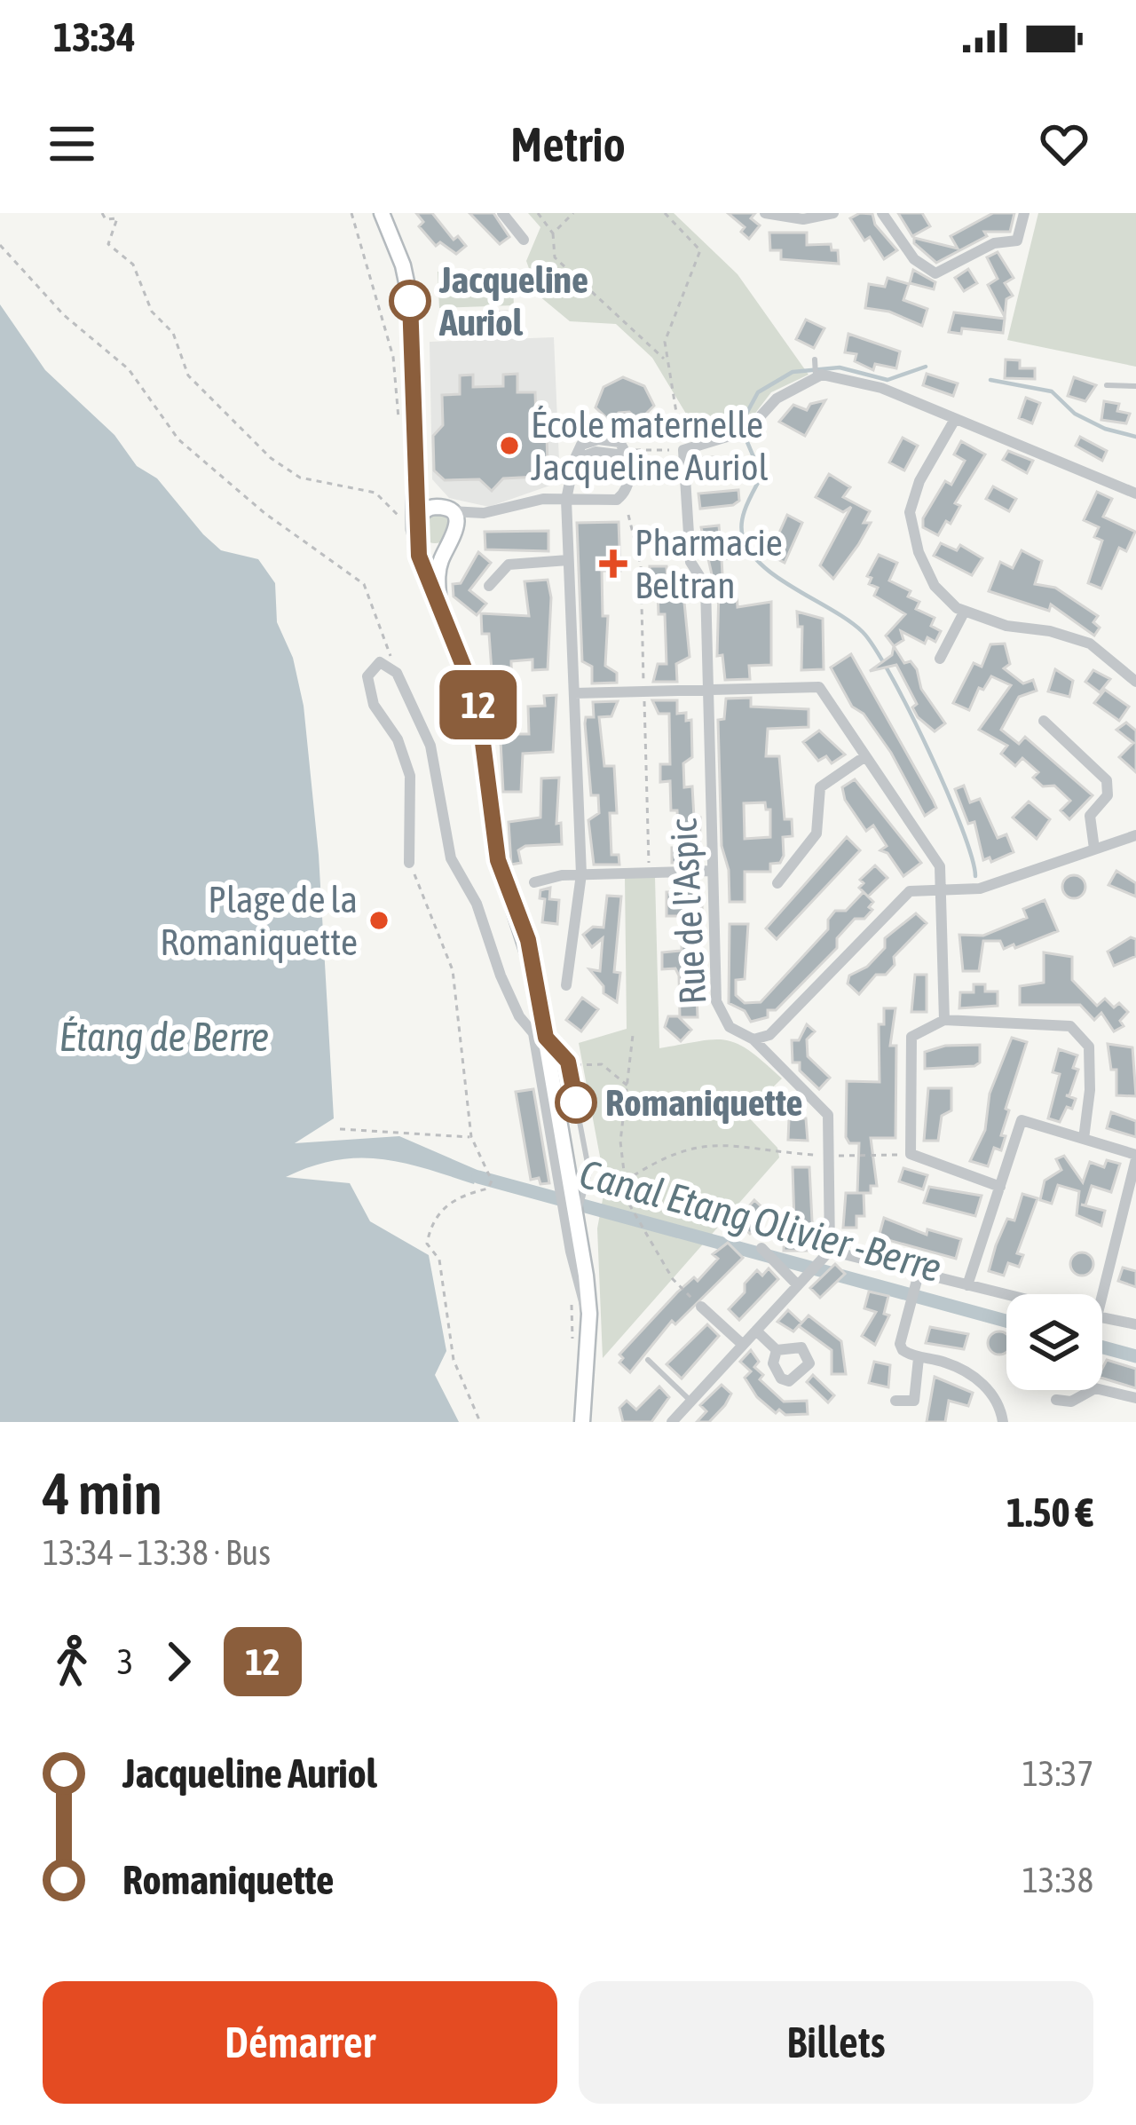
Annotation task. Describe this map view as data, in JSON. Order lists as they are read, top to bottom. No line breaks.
{"streets":{"street":["Rue de l'Aspic"]},"water":["Étang de Berre","Canal Etang Olivier -Berre"],"places":{"other":["Jacqueline Auriol","École maternelle Jacqueline Auriol","Plage de la Romaniquette","Romaniquette"],"health":["Pharmacie Beltran"]},"lines":["bus line 12"],"page":{"status":"13:34","header":"Metrio","on_map":"12","heading":["4 min","13:34 – 13:38 · Bus","1.50 €"],"legs":["3","12"],"list":[{"name":"Jacqueline Auriol","value":"13:37"},{"name":"Romaniquette","value":"13:38"}],"buttons":["Démarrer","Billets"]}}
